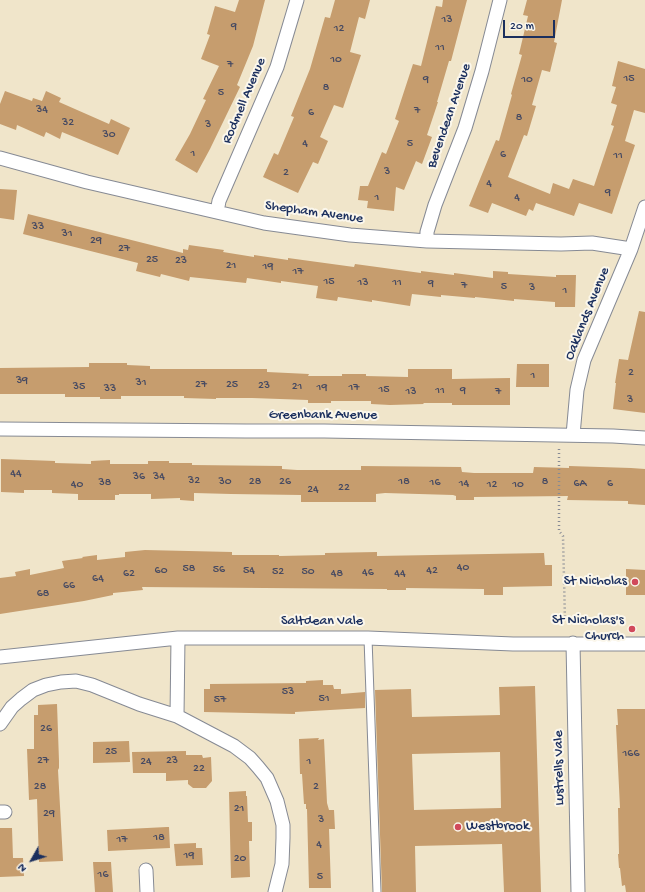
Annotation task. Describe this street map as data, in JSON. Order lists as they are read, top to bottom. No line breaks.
{"streets":{"street":["Rodmell Avenue","Bevendean Avenue","Shepham Avenue","Oaklands Avenue","Greenbank Avenue","Saltdean Vale","Lustrells Vale"]},"crossings":[["Rodmell Avenue","Shepham Avenue"],["Bevendean Avenue","Shepham Avenue"],["Shepham Avenue","Oaklands Avenue"],["Oaklands Avenue","Greenbank Avenue"],["Saltdean Vale","Lustrells Vale"]],"places":["St Nicholas","St Nicholas's Church","Westbrook"],"house_numbers":["13","9","12","11","10","7","15","9","10","8","5","34","7","6","8","32","3","30","4","5","1","6","11","3","2","4","9","1","4","33","31","29","27","25","23","21","19","17","15","13","11","9","7","5","3","1","2","1","39","31","27","25","23","35","21","19","17","33","15","11","9","13","7","3","44","36","34","32","30","28","26","18","8","38","16","14","6A","6","40","12","10","22","24","40","58","56","60","54","42","52","50","46","62","48","44","64","66","68","53","51","57","26","25","166","27","23","24","1","22","28","2","21","29","3","18","17","4","19","20","16","5"],"scale_bar":"20 m","north":"bottom left"}
